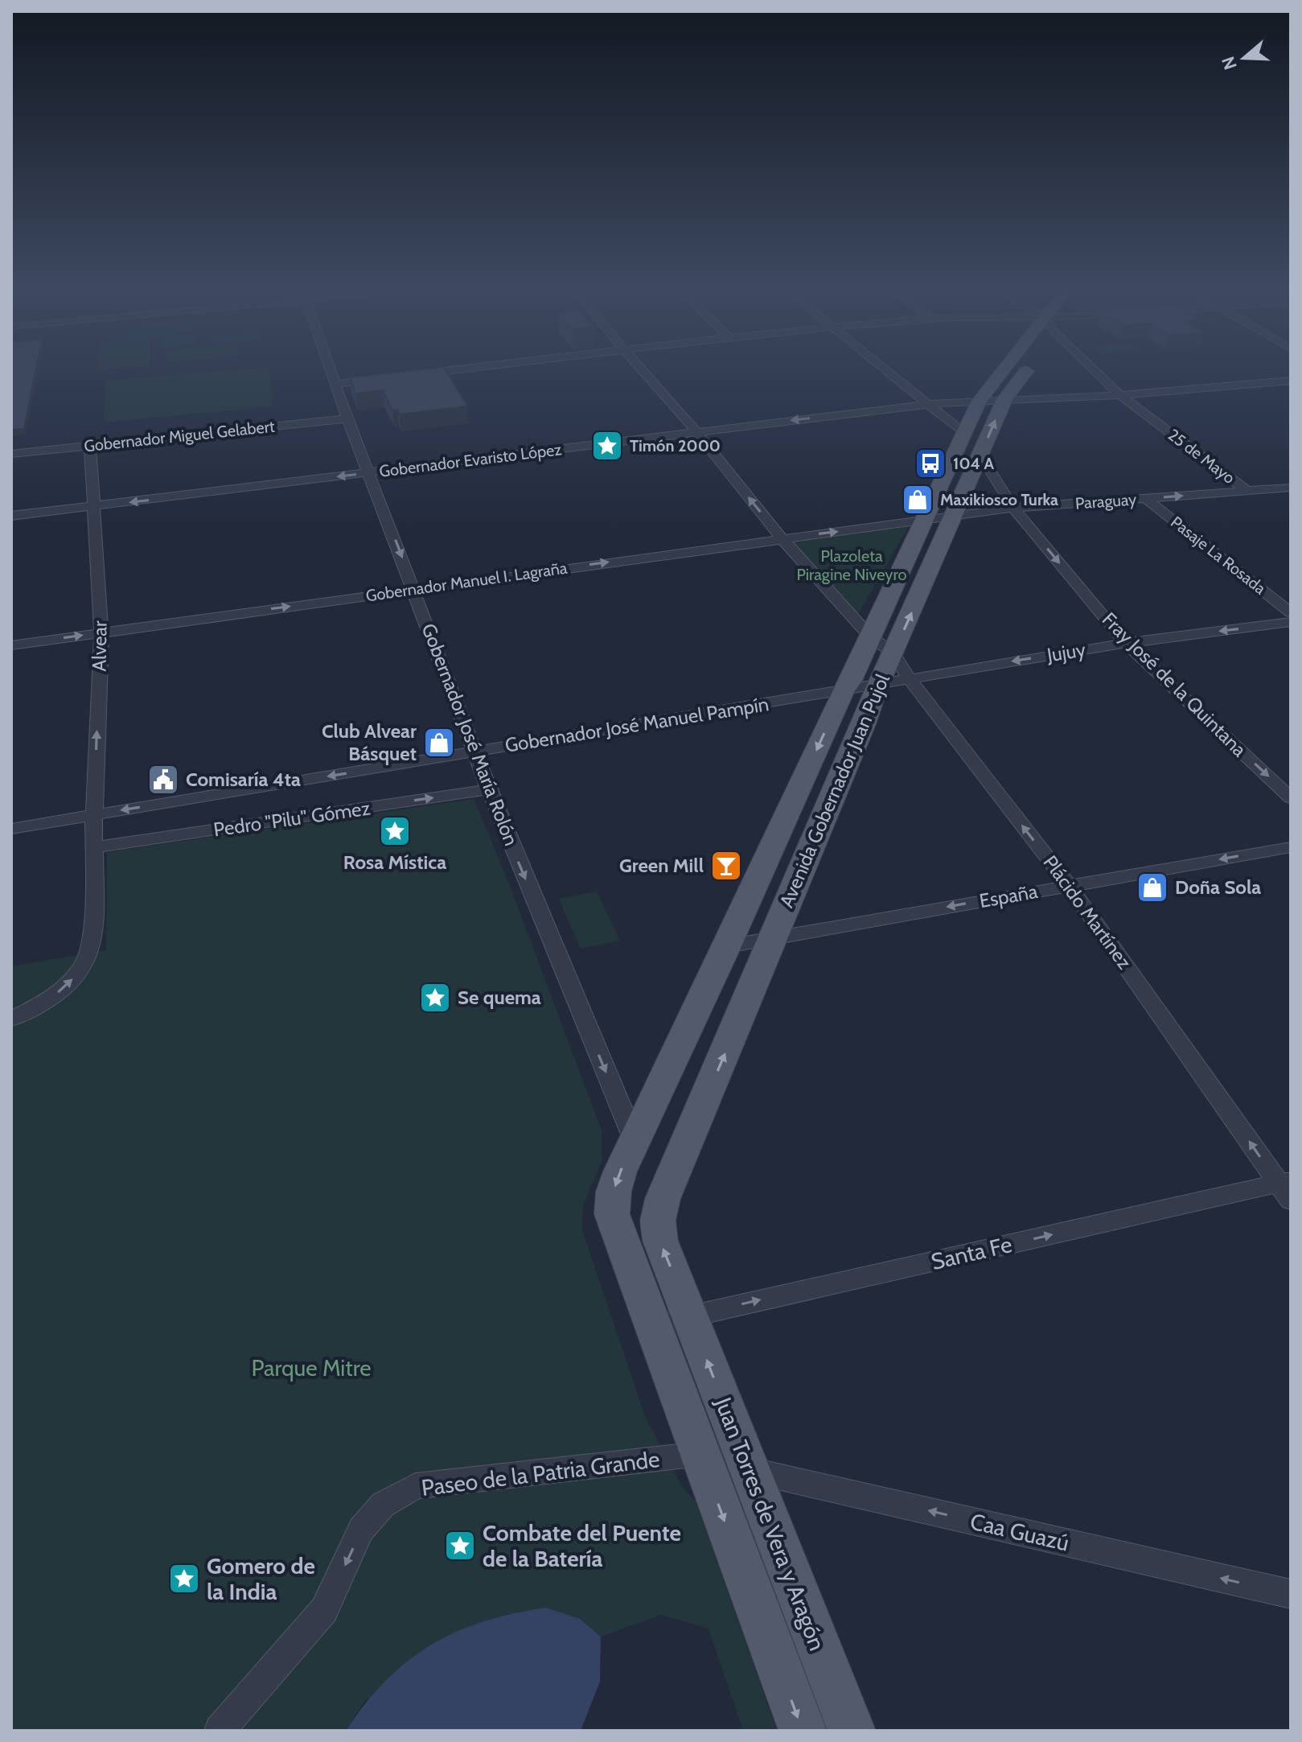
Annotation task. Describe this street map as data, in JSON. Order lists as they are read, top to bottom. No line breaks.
{"streets":{"main road":["Avenida Gobernador Juan Pujol","Juan Torres de Vera y Aragón"],"street":["Gobernador Miguel Gelabert","25 de Mayo","Gobernador Evaristo López","Paraguay","Pasaje La Rosada","Gobernador Manuel I. Lagraña","Alvear","Jujuy","Fray José de la Quintana","Gobernador José Manuel Pampín","Gobernador José María Rolón","Pedro \"Pilu\" Gómez","España","Plácido Martínez","Santa Fe","Paseo de la Patria Grande","Caa Guazú"]},"crossings":[["Gobernador Miguel Gelabert","Alvear"],["Gobernador Miguel Gelabert","Gobernador José María Rolón"],["25 de Mayo","Gobernador Evaristo López"],["25 de Mayo","Paraguay"],["Gobernador Evaristo López","Alvear"],["Gobernador Evaristo López","Gobernador José María Rolón"],["Gobernador Evaristo López","Avenida Gobernador Juan Pujol"],["Gobernador Evaristo López","Plácido Martínez"],["Paraguay","Pasaje La Rosada"],["Paraguay","Gobernador Manuel I. Lagraña"],["Paraguay","Fray José de la Quintana"],["Paraguay","Avenida Gobernador Juan Pujol"],["Gobernador Manuel I. Lagraña","Alvear"],["Gobernador Manuel I. Lagraña","Gobernador José María Rolón"],["Gobernador Manuel I. Lagraña","Avenida Gobernador Juan Pujol"],["Gobernador Manuel I. Lagraña","Plácido Martínez"],["Alvear","Gobernador José Manuel Pampín"],["Alvear","Pedro \"Pilu\" Gómez"],["Jujuy","Fray José de la Quintana"],["Jujuy","Gobernador José Manuel Pampín"],["Jujuy","Avenida Gobernador Juan Pujol"],["Jujuy","Plácido Martínez"],["Gobernador José Manuel Pampín","Gobernador José María Rolón"],["Gobernador José Manuel Pampín","Avenida Gobernador Juan Pujol"],["Gobernador José María Rolón","Avenida Gobernador Juan Pujol"],["Gobernador José María Rolón","Pedro \"Pilu\" Gómez"],["Avenida Gobernador Juan Pujol","España"],["Avenida Gobernador Juan Pujol","Plácido Martínez"],["Avenida Gobernador Juan Pujol","Santa Fe"],["Avenida Gobernador Juan Pujol","Juan Torres de Vera y Aragón"],["España","Plácido Martínez"],["Plácido Martínez","Santa Fe"],["Santa Fe","Juan Torres de Vera y Aragón"],["Paseo de la Patria Grande","Juan Torres de Vera y Aragón"],["Paseo de la Patria Grande","Caa Guazú"],["Juan Torres de Vera y Aragón","Caa Guazú"]],"one_way":["Gobernador Evaristo López","Gobernador Manuel I. Lagraña","Alvear","Jujuy","Fray José de la Quintana","Gobernador José Manuel Pampín","Gobernador José María Rolón","Pedro \"Pilu\" Gómez","España","Plácido Martínez","Santa Fe","Paseo de la Patria Grande","Caa Guazú"],"parks":["Plazoleta Piragine Niveyro","Parque Mitre"],"places":{"place":["Timón 2000","Rosa Mística","Se quema","Combate del Puente de la Batería","Gomero de la India"],"bus stop":["104 A"],"shop":["Maxikiosco Turka","Club Alvear Básquet","Doña Sola"],"public building":["Comisaría 4ta"],"bar":["Green Mill"]},"north":"left"}
